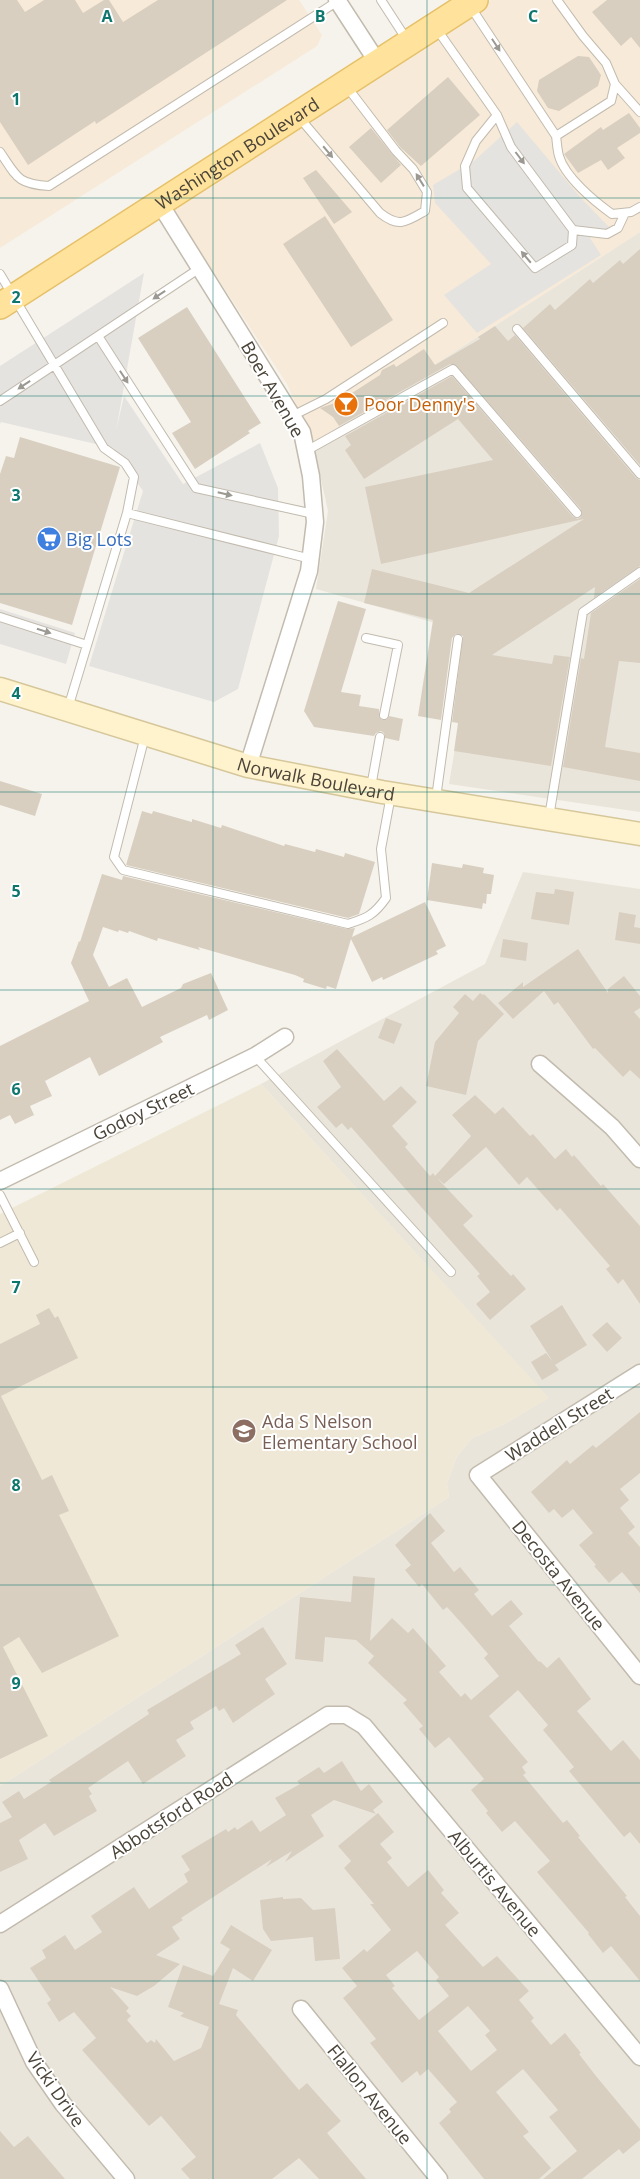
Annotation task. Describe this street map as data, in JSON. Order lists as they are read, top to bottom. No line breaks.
{"streets":{"main road":["Washington Boulevard","Norwalk Boulevard"],"street":["Boer Avenue","Godoy Street","Waddell Street","Decosta Avenue","Abbotsford Road","Alburtis Avenue","Vicki Drive","Flallon Avenue"]},"crossings":[["Washington Boulevard","Boer Avenue"],["Boer Avenue","Norwalk Boulevard"],["Waddell Street","Decosta Avenue"],["Abbotsford Road","Alburtis Avenue"]],"places":{"bar":["Poor Denny's"],"supermarket":["Big Lots"],"school or university":["Ada S Nelson Elementary School"]},"grid":{"columns":["A","B","C"],"rows":["1","2","3","4","5","6","7","8","9"]}}
